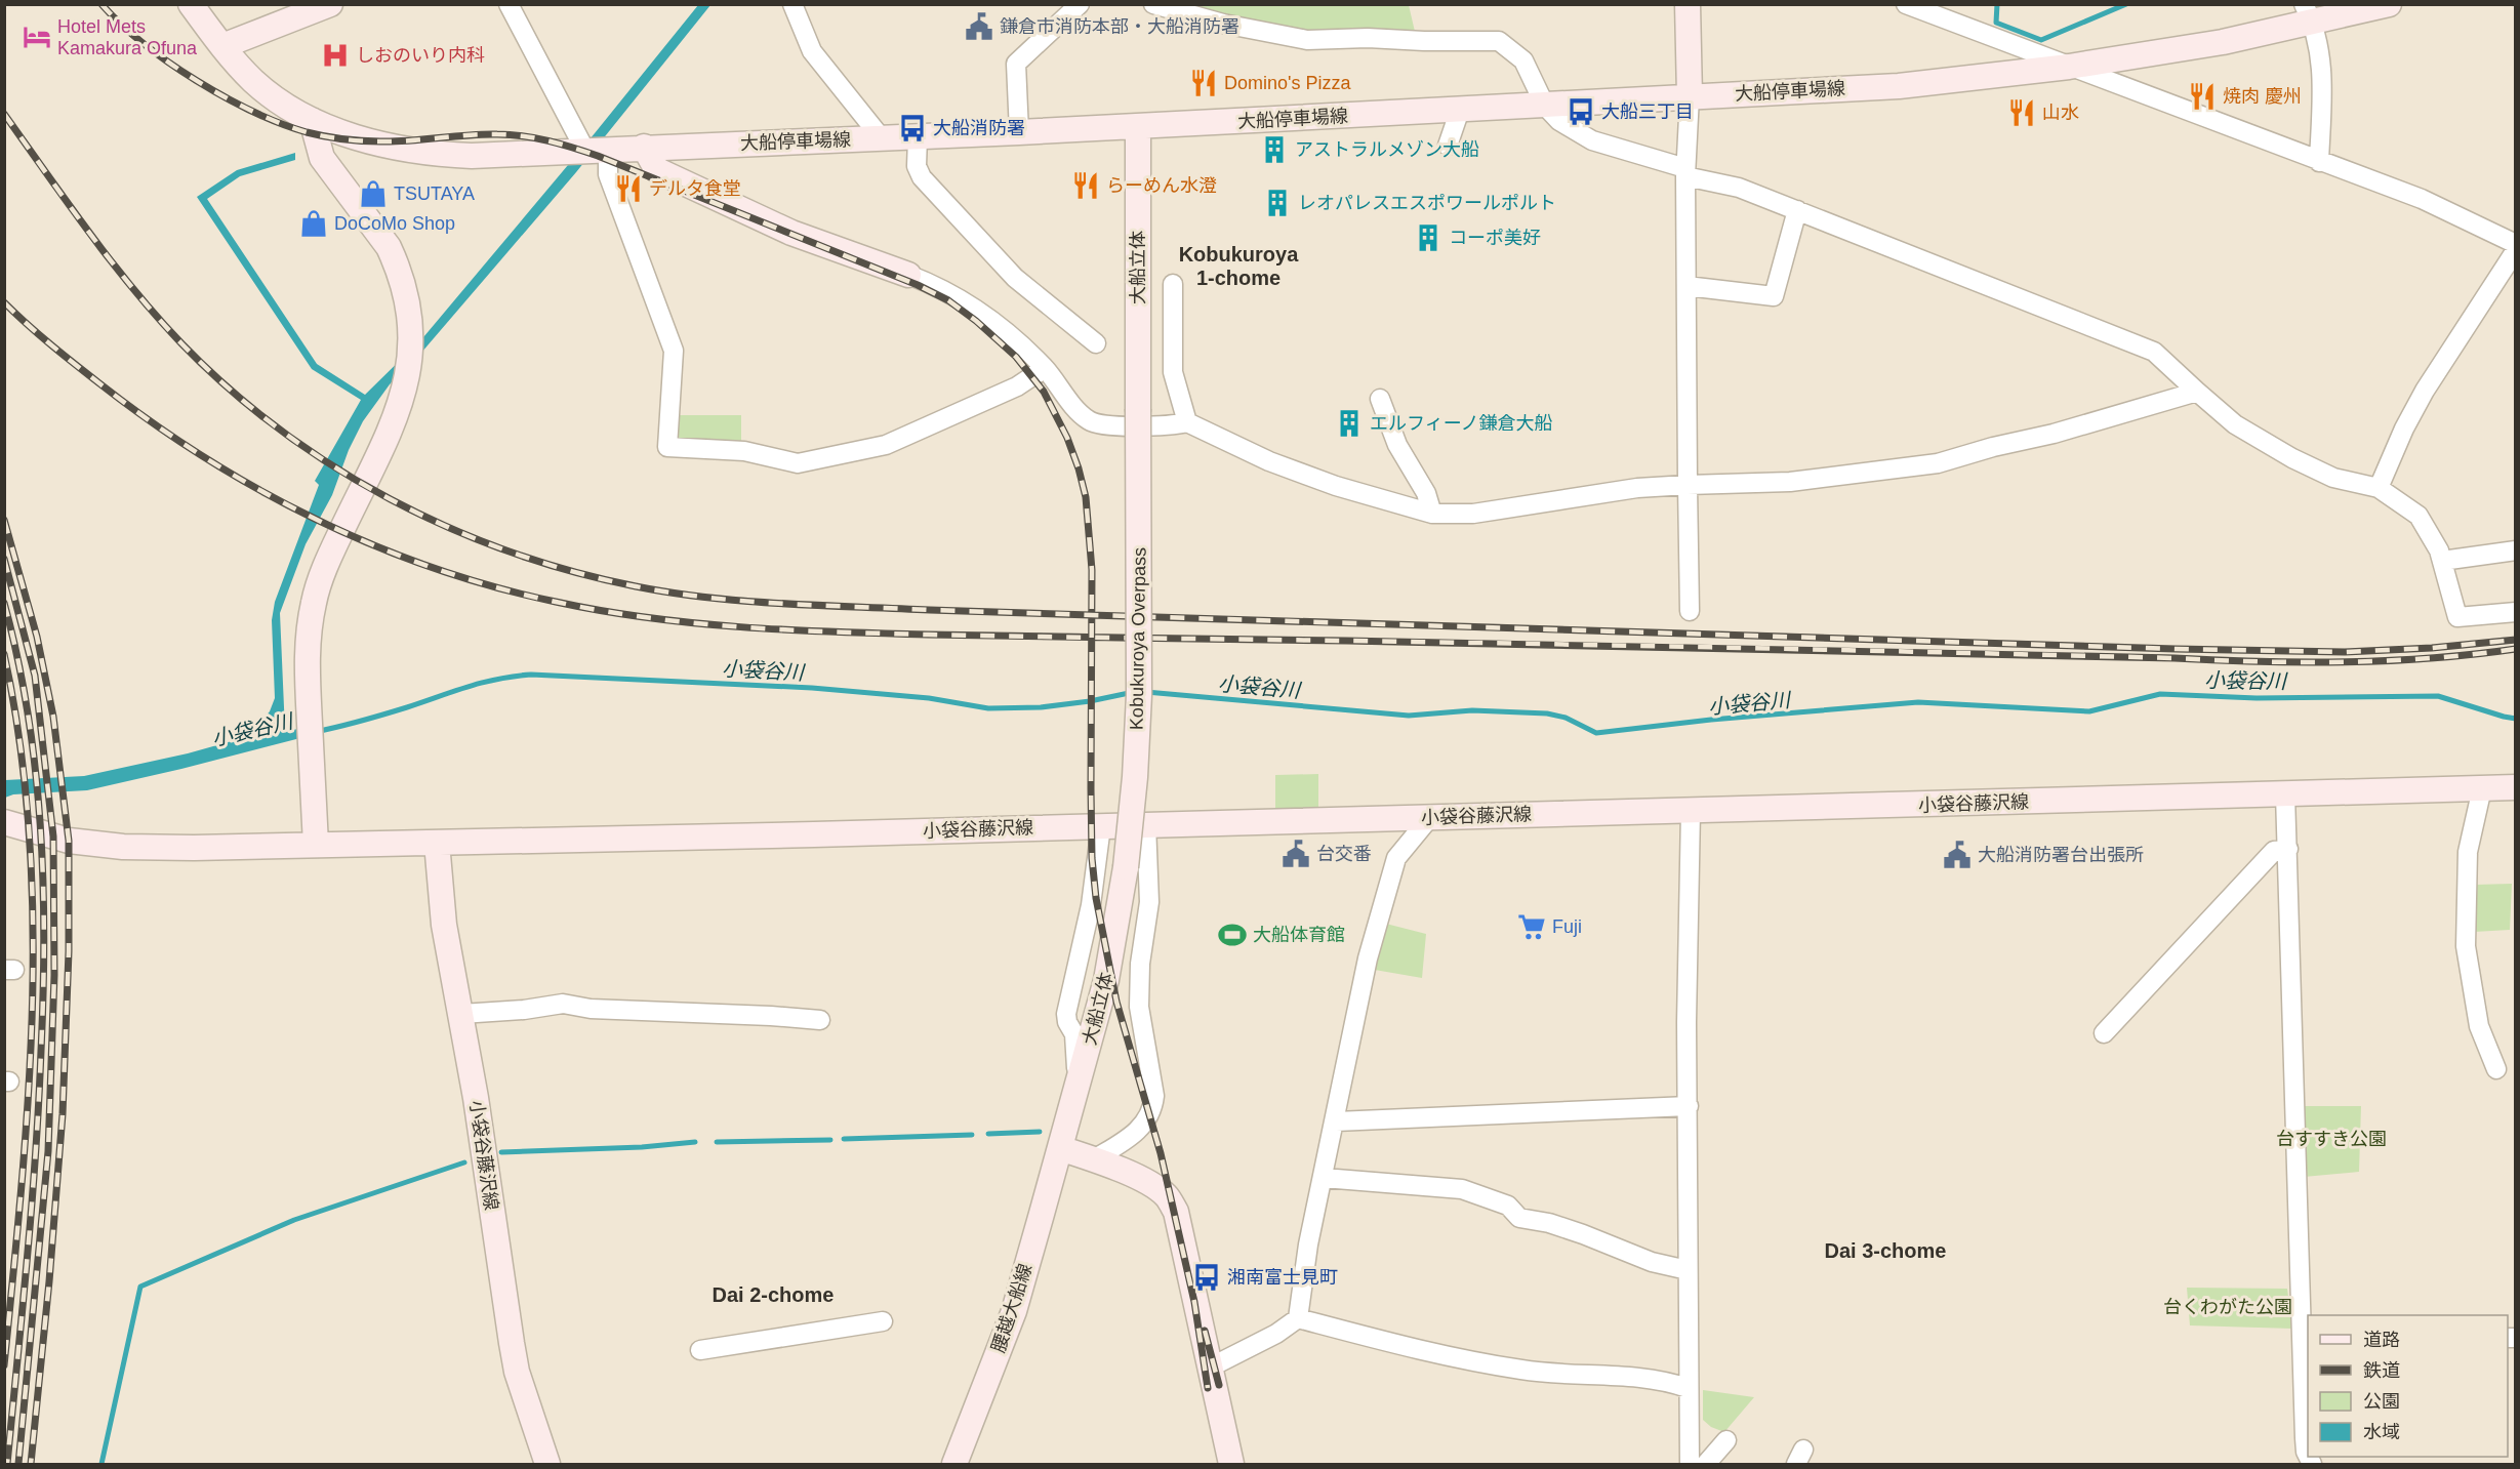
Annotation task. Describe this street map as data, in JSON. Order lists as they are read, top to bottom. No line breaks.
{"streets":{"main road":["大船停車場線","大船立体","Kobukuroya Overpass","小袋谷藤沢線","腰越大船線"]},"crossings":[["大船停車場線","大船立体"],["大船立体","Kobukuroya Overpass"],["大船立体","腰越大船線"]],"districts":["Kobukuroya 1-chome","Dai 3-chome","Dai 2-chome"],"water":["小袋谷川"],"parks":["台すすき公園","台くわがた公園"],"places":{"public building":["鎌倉市消防本部・大船消防署","台交番","大船消防署台出張所"],"hotel":["Hotel Mets Kamakura Ofuna"],"hospital":["しおのいり内科"],"restaurant":["Domino's Pizza","焼肉 慶州","山水","らーめん水澄","デルタ食堂"],"bus stop":["大船三丁目","大船消防署","湘南富士見町"],"building":["アストラルメゾン大船","レオパレスエスポワールポルト","コーポ美好","エルフィーノ鎌倉大船"],"shop":["TSUTAYA","DoCoMo Shop"],"supermarket":["Fuji"],"sports":["大船体育館"]},"legend":["道路","鉄道","公園","水域"]}
